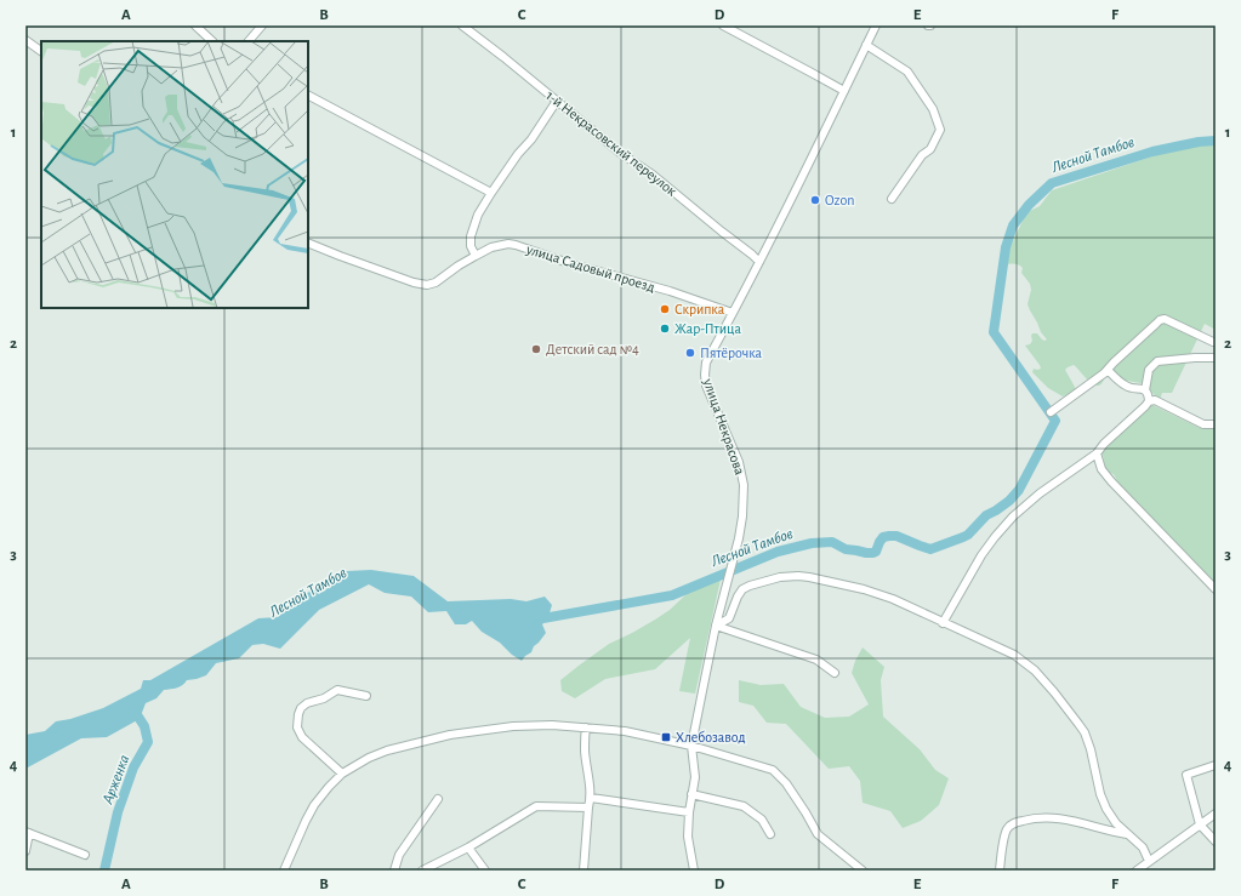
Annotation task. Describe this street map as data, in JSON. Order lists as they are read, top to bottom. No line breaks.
{"streets":{"street":["1-й Некрасовский переулок","улица Садовый проезд","улица Некрасова"]},"crossings":[["1-й Некрасовский переулок","улица Некрасова"],["улица Садовый проезд","улица Некрасова"]],"water":["Лесной Тамбов","Арженка"],"places":{"other":["Ozon","Скрипка","Жар-Птица","Детский сад №4","Пятёрочка"],"transit":["Хлебозавод"]},"grid":{"columns":["A","B","C","D","E","F"],"rows":["1","2","3","4"]}}
